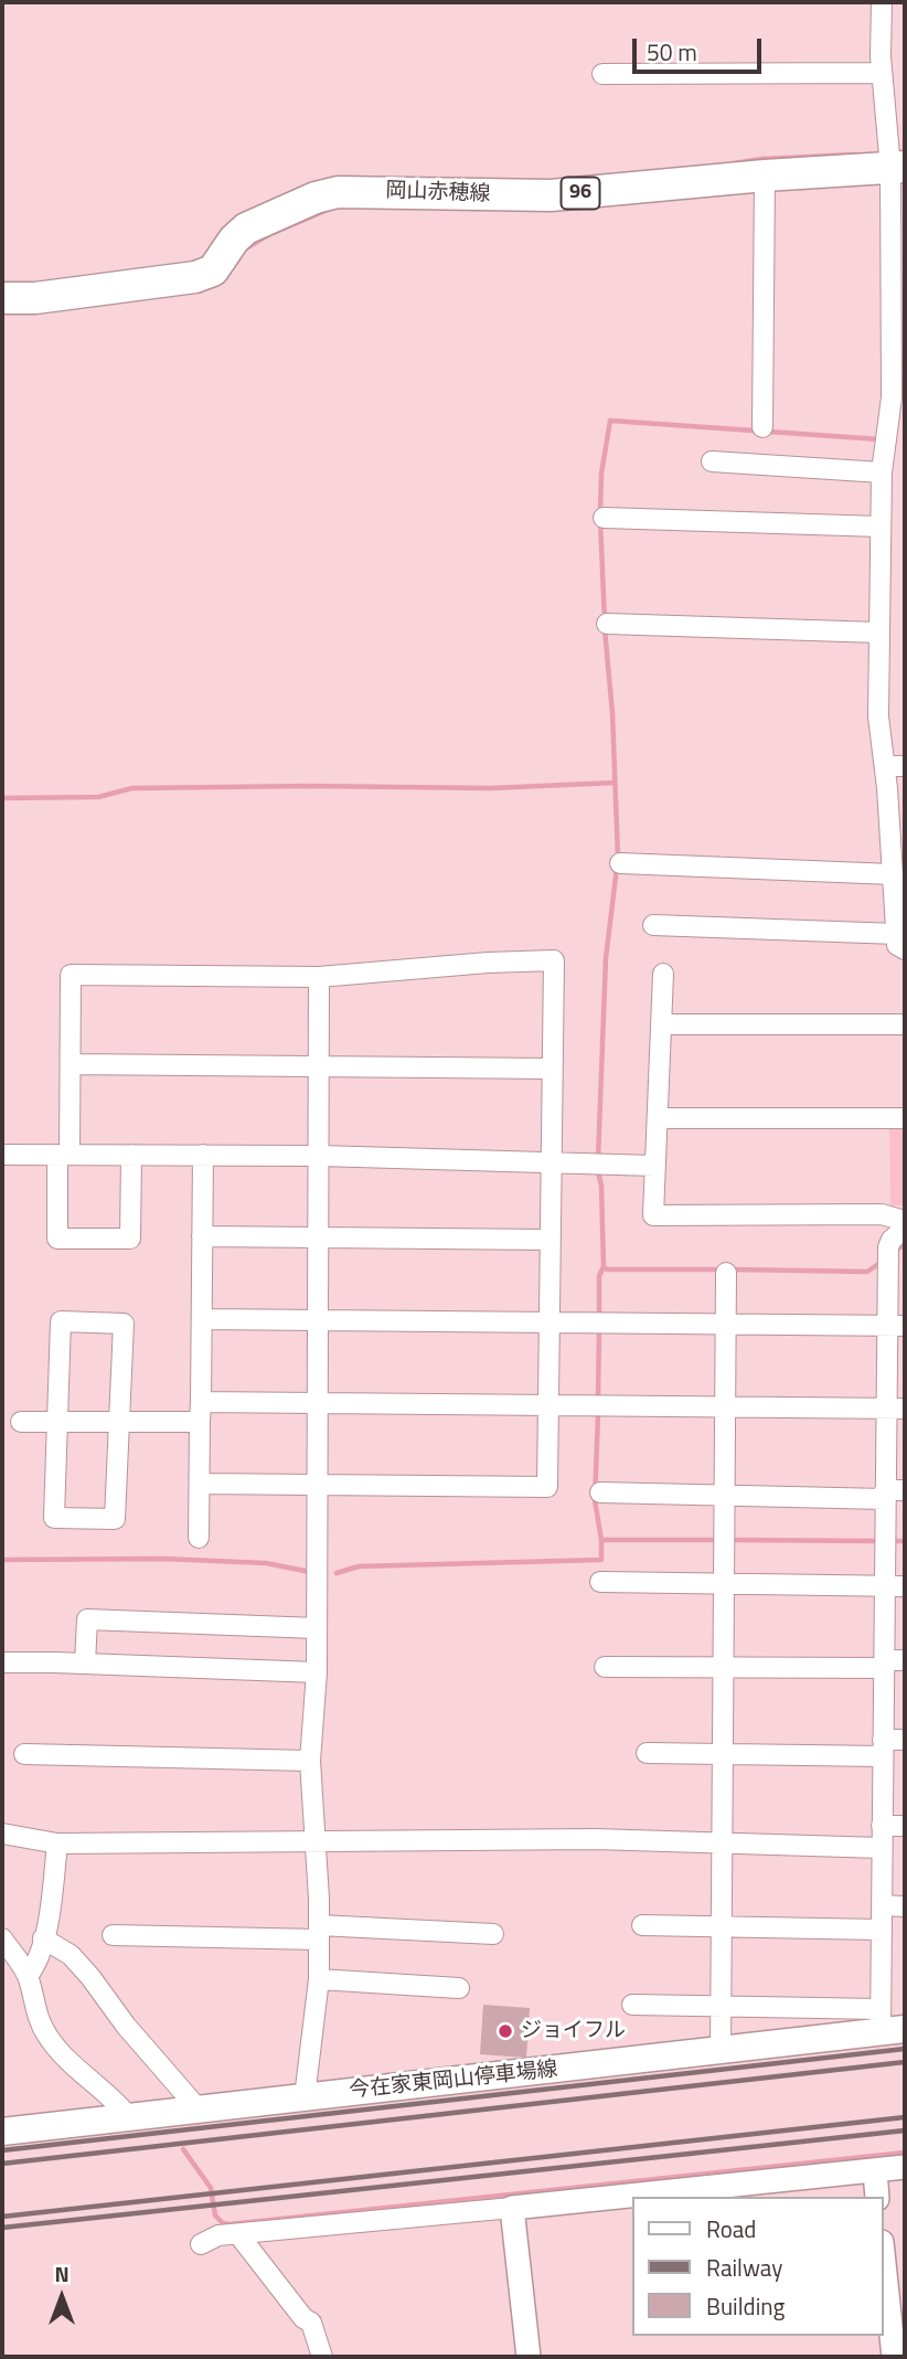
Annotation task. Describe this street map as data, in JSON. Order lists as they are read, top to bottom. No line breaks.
{"streets":{"main road":["岡山赤穂線","96","今在家東岡山停車場線"]},"places":["ジョイフル"],"legend":["Road","Railway","Building"],"scale_bar":"50 m","north":"top"}
